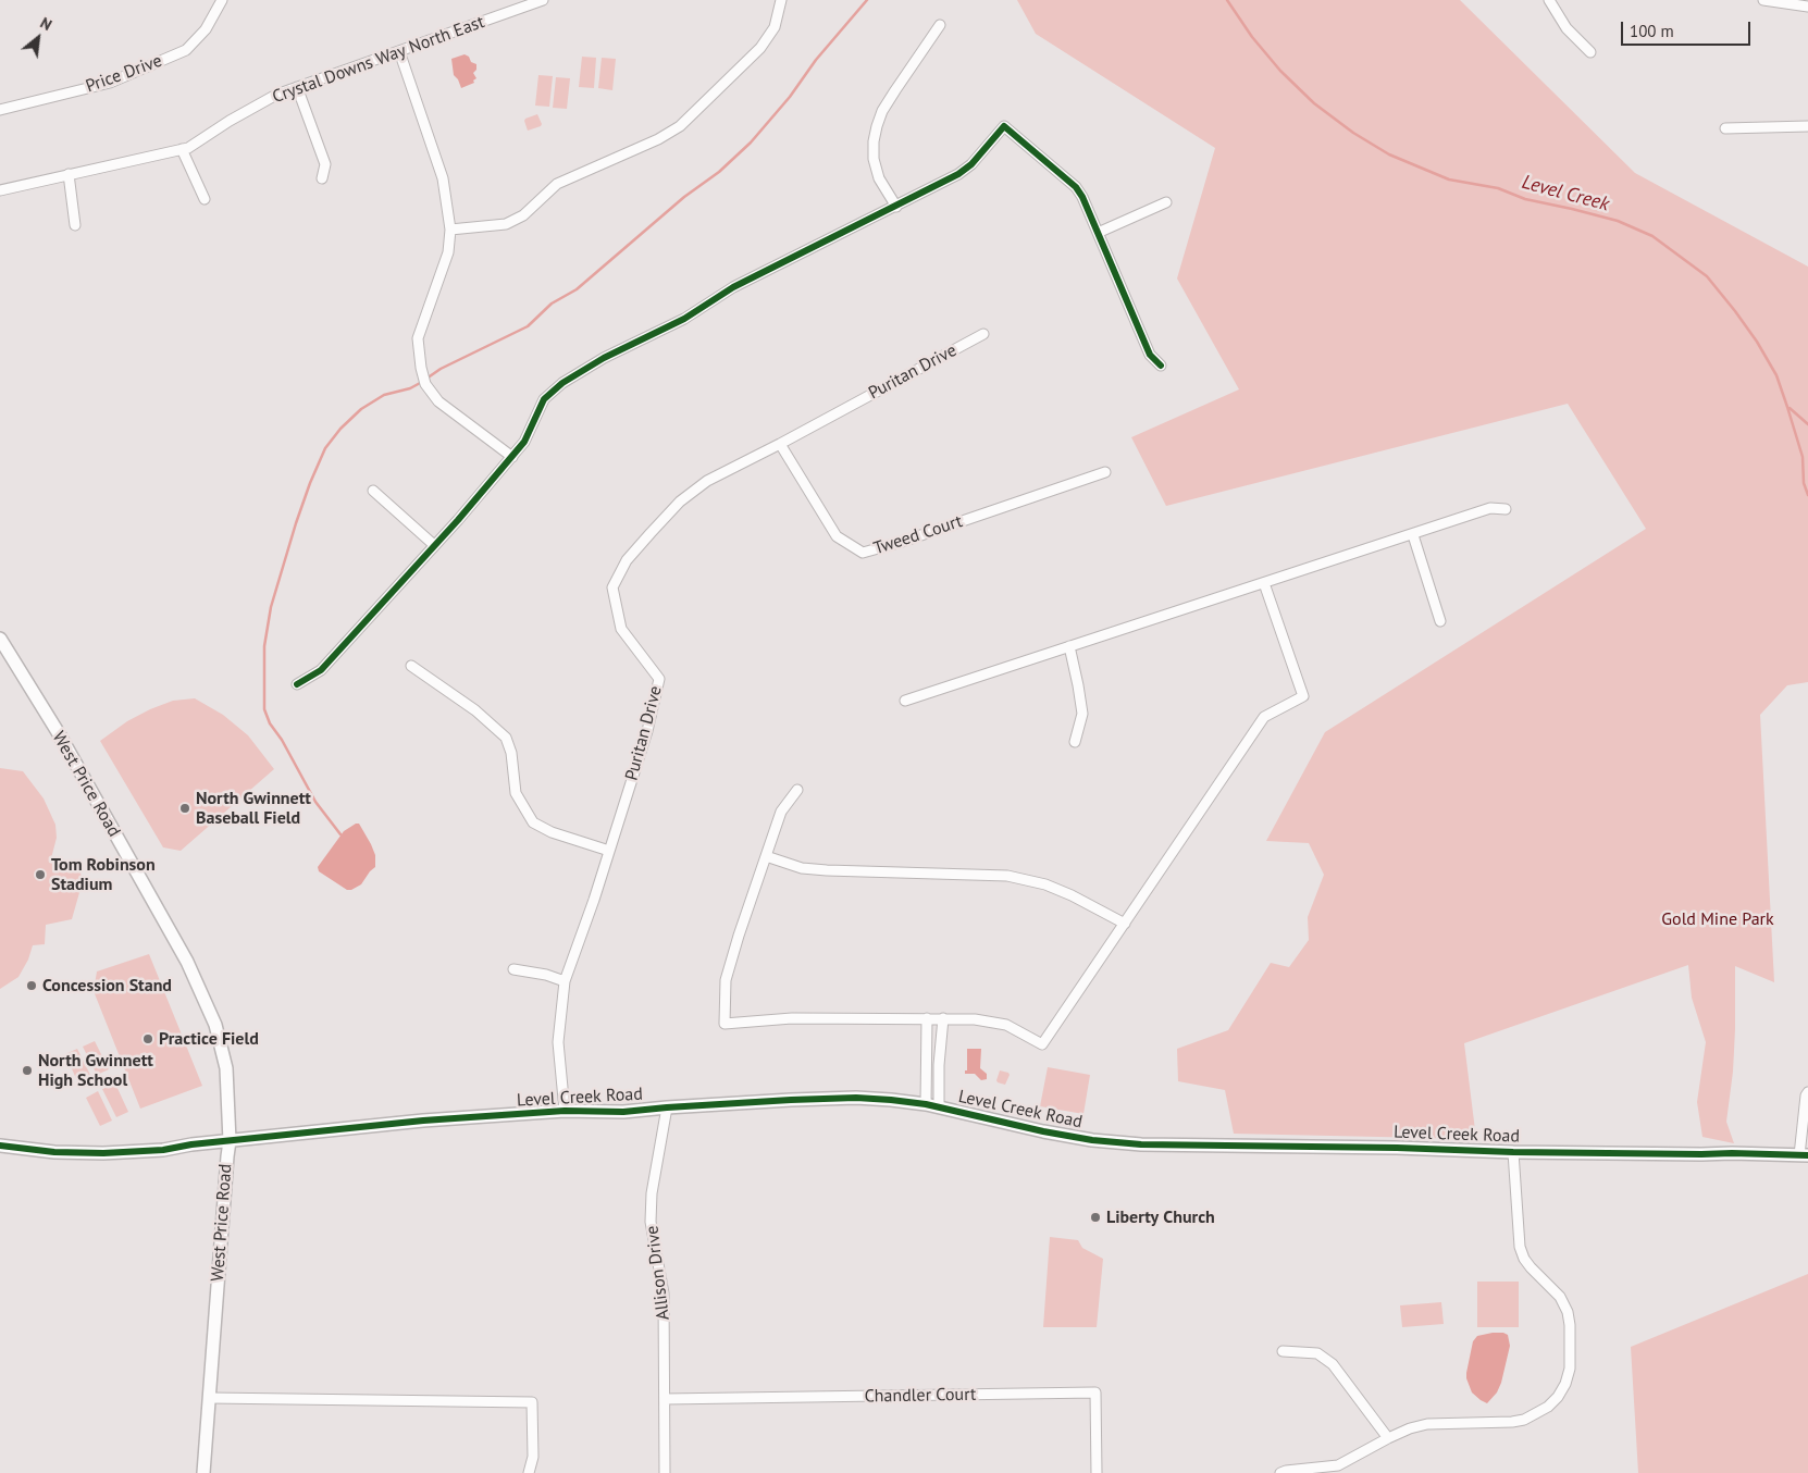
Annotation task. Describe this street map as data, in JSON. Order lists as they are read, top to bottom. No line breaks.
{"streets":{"street":["Crystal Downs Way North East","Price Drive","Puritan Drive","Tweed Court","West Price Road","Level Creek Road","Allison Drive","Chandler Court"]},"crossings":[["Puritan Drive","Tweed Court"],["Puritan Drive","Level Creek Road"],["West Price Road","Level Creek Road"],["Level Creek Road","Allison Drive"],["Allison Drive","Chandler Court"]],"water":["Level Creek"],"parks":["Gold Mine Park"],"places":["North Gwinnett Baseball Field","Tom Robinson Stadium","Concession Stand","Practice Field","North Gwinnett High School","Liberty Church"],"scale_bar":"100 m","north":"top right"}
